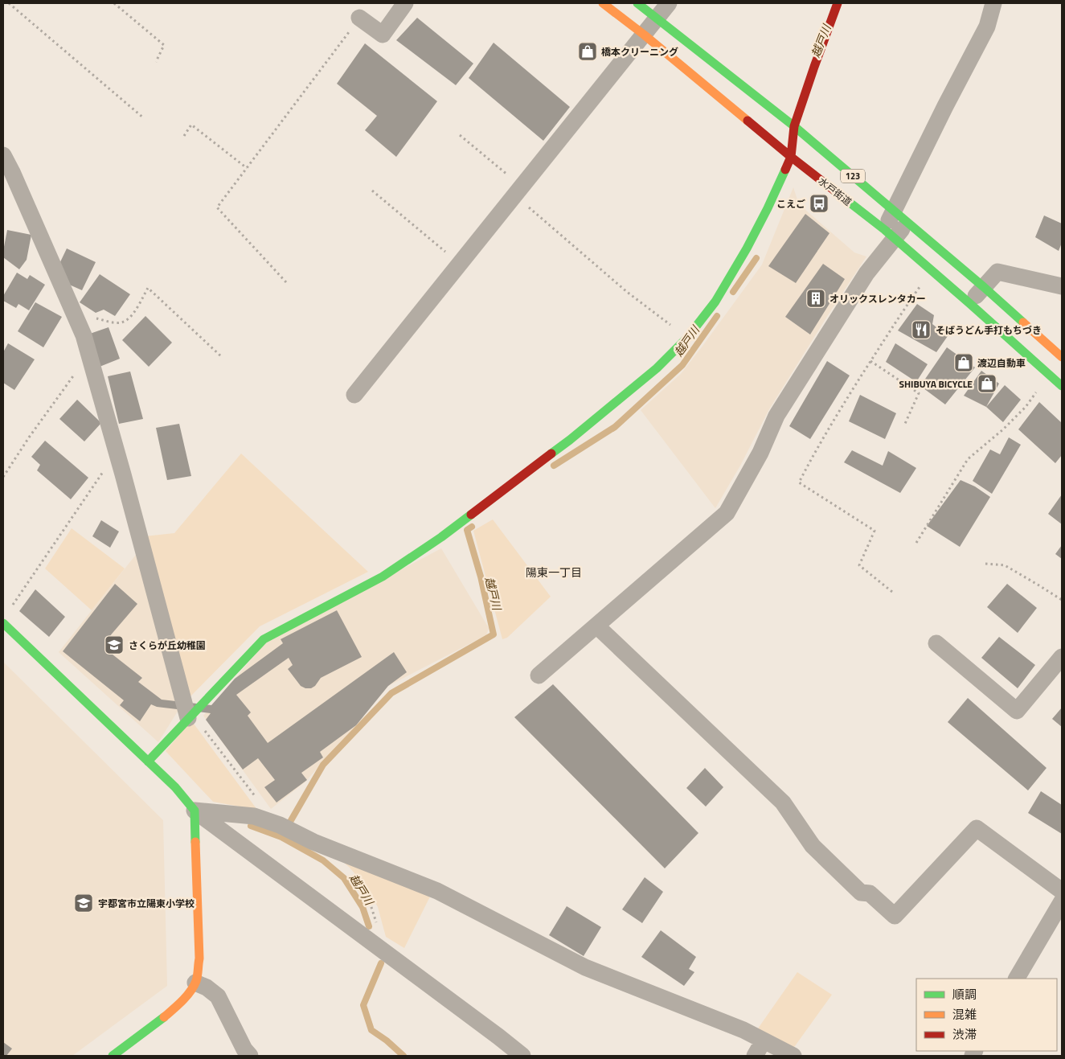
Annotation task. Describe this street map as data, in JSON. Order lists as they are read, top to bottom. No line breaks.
{"streets":{"main road":["123","水戸街道"]},"districts":["陽東一丁目"],"water":["越戸川"],"places":{"shop":["橋本クリーニング","渡辺自動車","SHIBUYA BICYCLE"],"bus stop":["こえご"],"building":["オリックスレンタカー"],"restaurant":["そばうどん手打もちづき"],"school or university":["さくらが丘幼稚園","宇都宮市立陽東小学校"]},"legend":["順調","混雑","渋滞"]}
